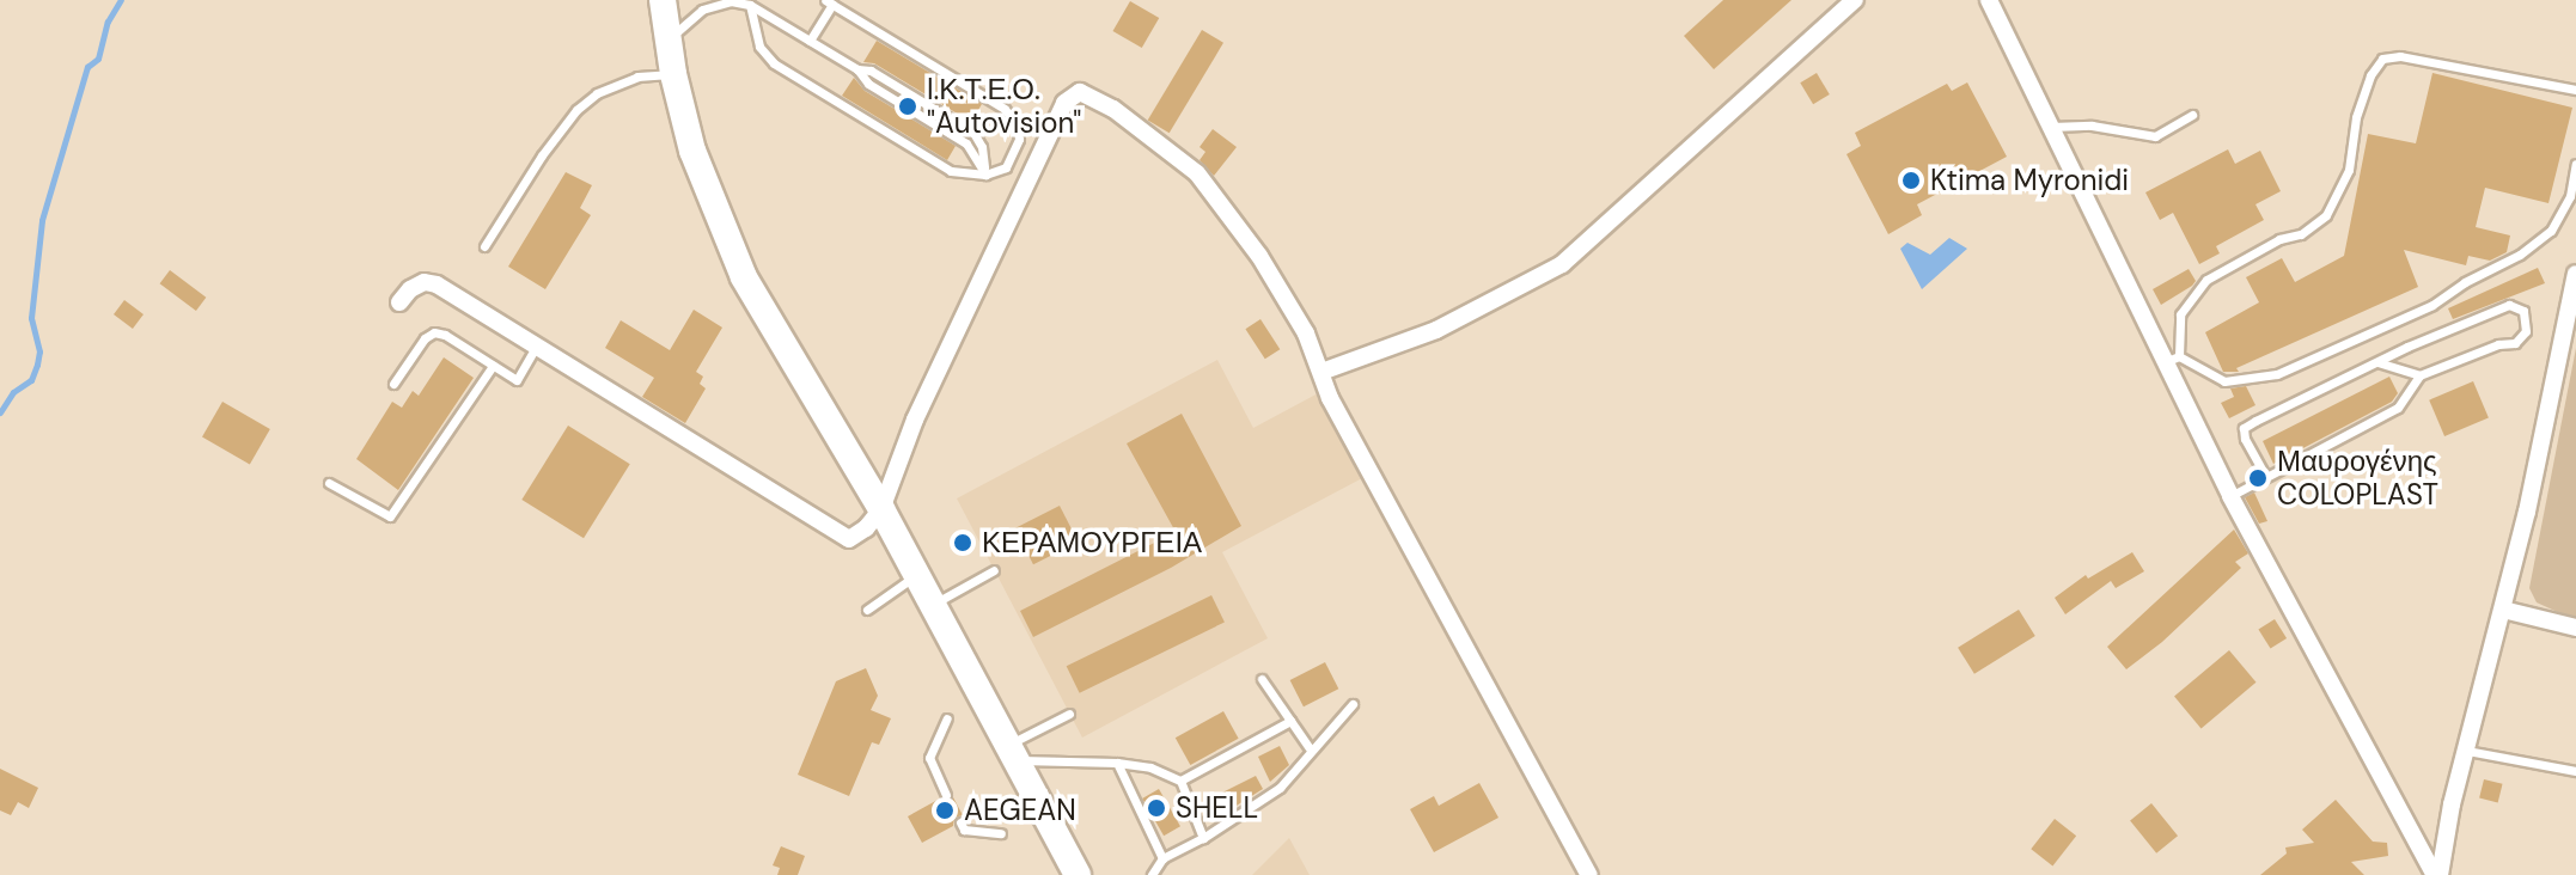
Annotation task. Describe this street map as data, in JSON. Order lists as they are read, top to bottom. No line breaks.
{"places":["I.Κ.Τ.Ε.Ο. \"Autovision\"","Ktima Myronidi","Μαυρογένης COLOPLAST","ΚΕΡΑΜΟΥΡΓΕΙΑ","SHELL","AEGEAN"]}
